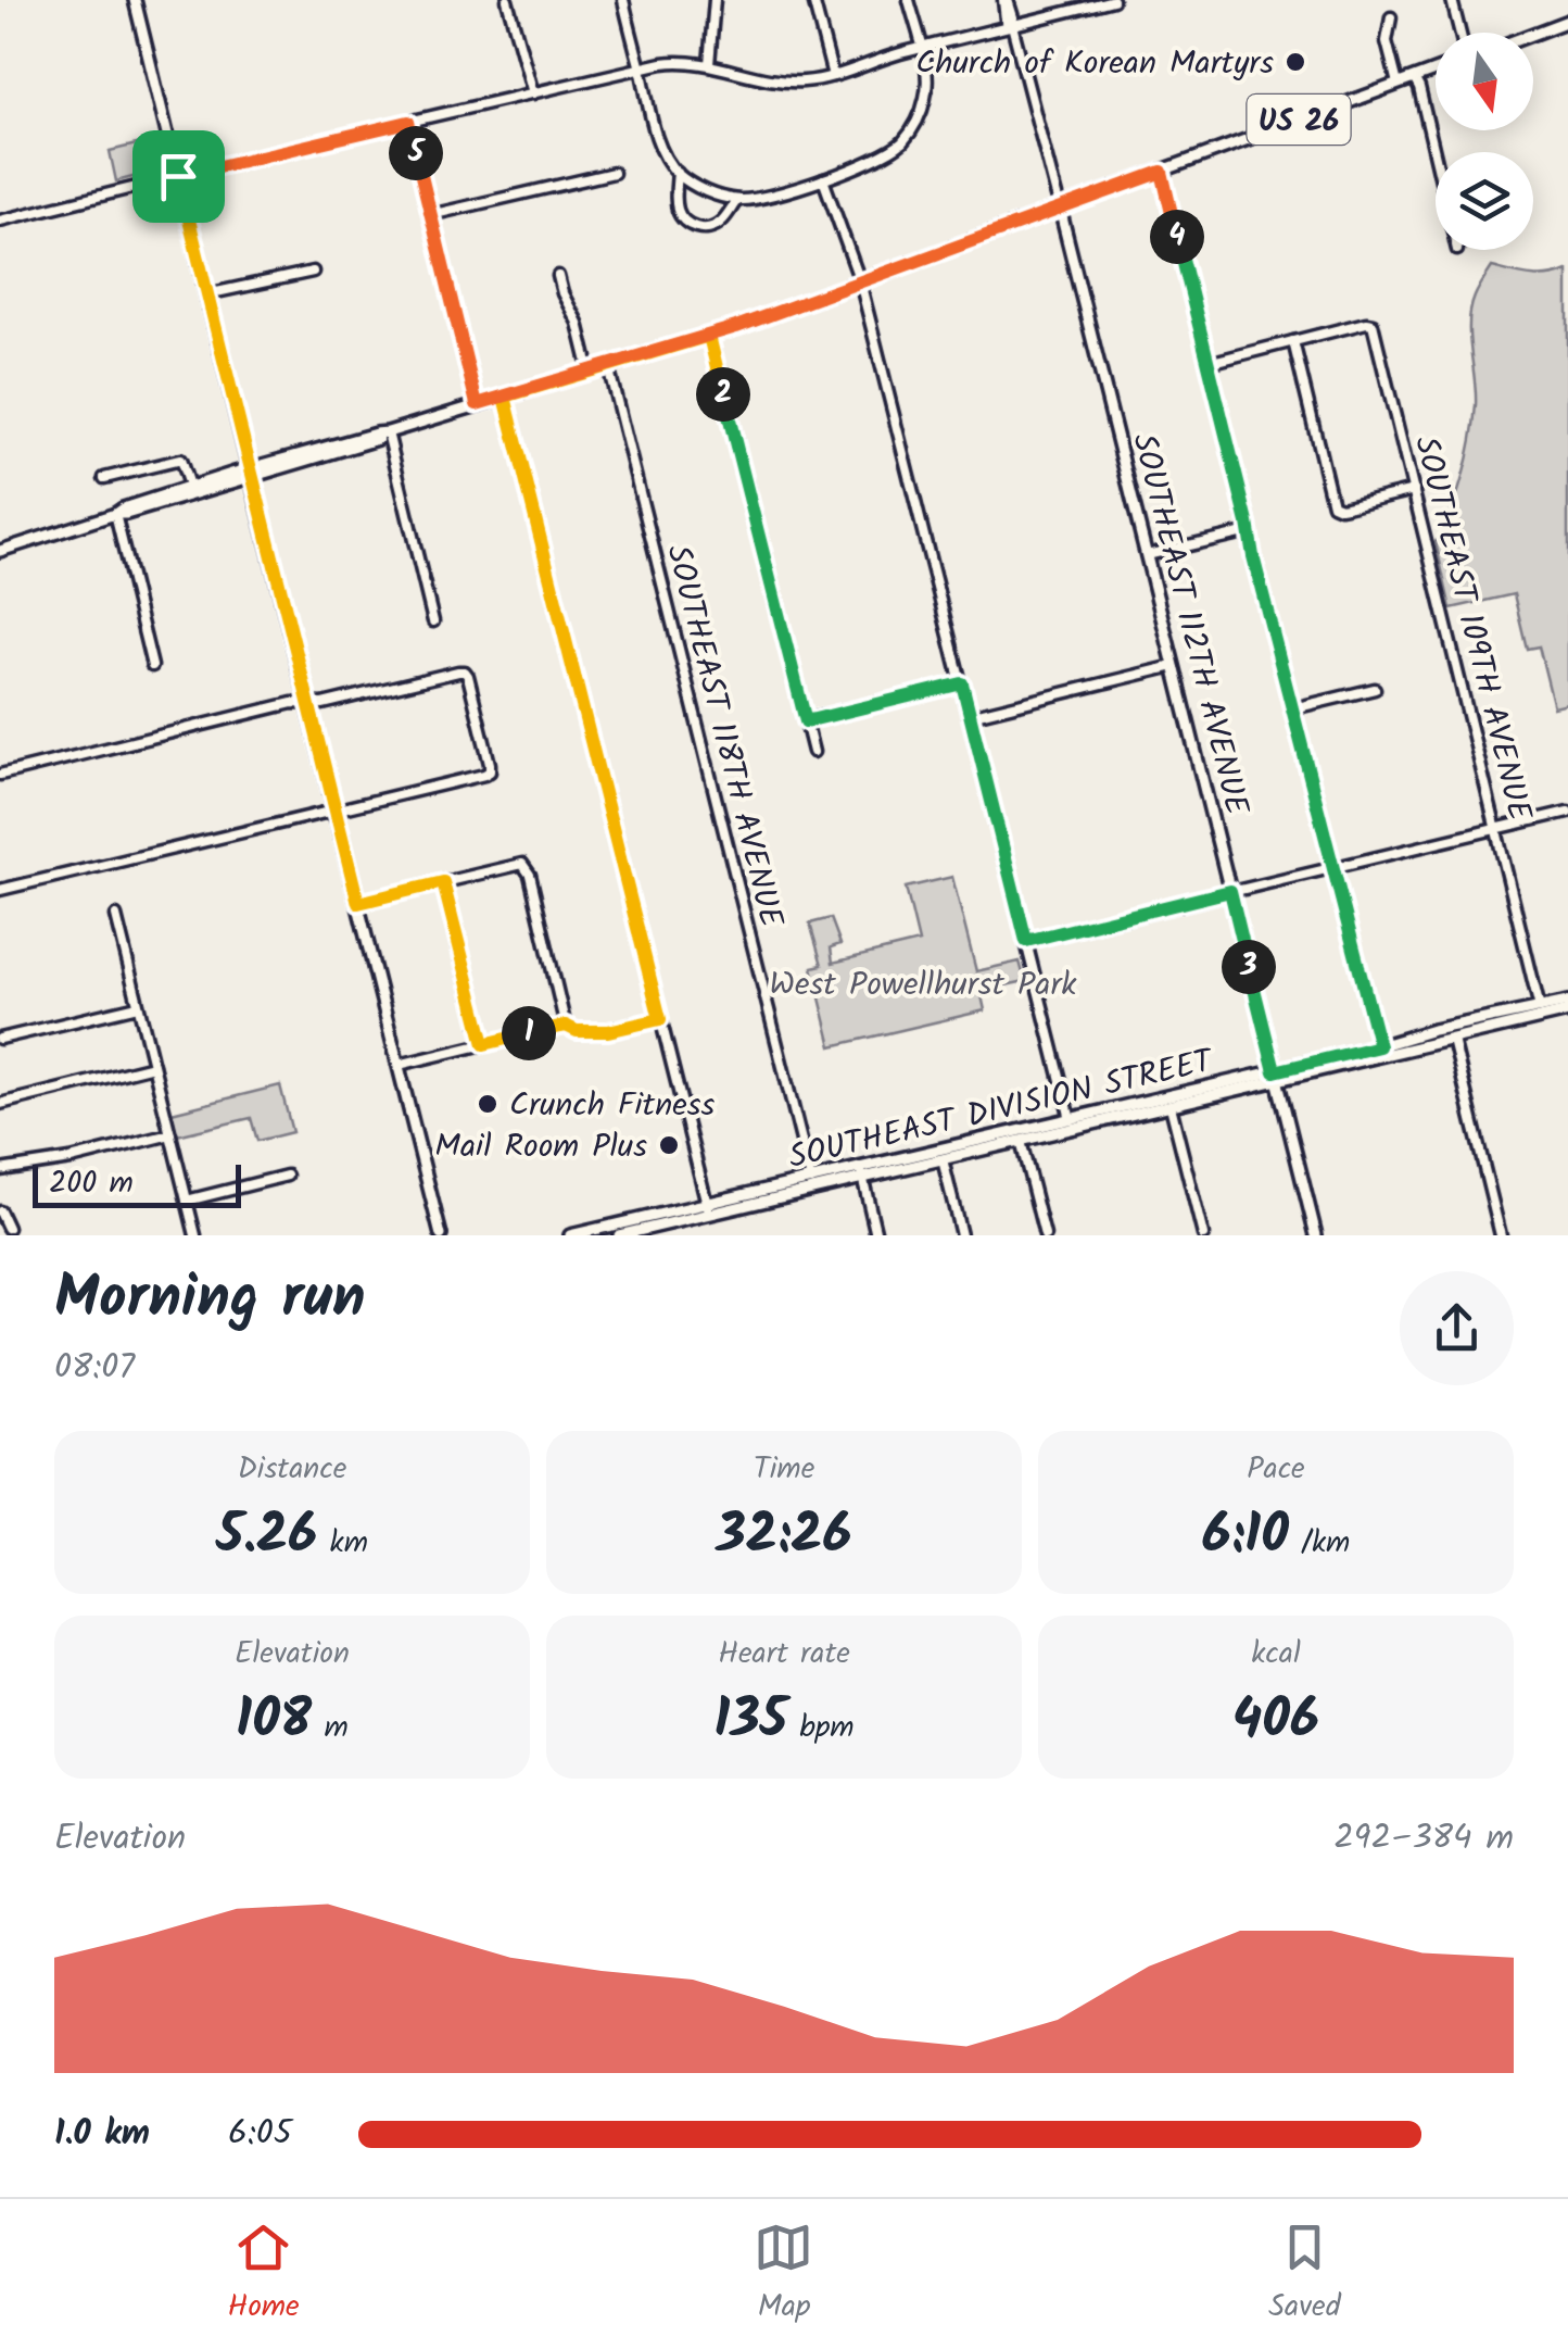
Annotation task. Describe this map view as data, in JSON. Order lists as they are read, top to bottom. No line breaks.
{"streets":{"main road":["US 26","SOUTHEAST 112TH AVENUE","SOUTHEAST DIVISION STREET"],"street":["SOUTHEAST 109TH AVENUE","SOUTHEAST 118TH AVENUE"]},"crossings":[["US 26","SOUTHEAST 112TH AVENUE"],["US 26","SOUTHEAST 118TH AVENUE"],["SOUTHEAST 112TH AVENUE","SOUTHEAST DIVISION STREET"],["SOUTHEAST 109TH AVENUE","SOUTHEAST DIVISION STREET"],["SOUTHEAST 118TH AVENUE","SOUTHEAST DIVISION STREET"]],"parks":["West Powellhurst Park"],"places":["Church of Korean Martyrs","Crunch Fitness","Mail Room Plus"],"scale_bar":"200 m","north":"bottom","page":{"pins":["5","4","2","3","1"],"scale":"200 m","heading":["Morning run","08:07"],"stats":[["Distance","5.26 km"],["Time","32:26"],["Pace","6:10 /km"],["Elevation","108 m"],["Heart rate","135 bpm"],["kcal","406"]],"chart":["Elevation","292–384 m"],"list":[{"name":"1.0 km","note":"6:05"}],"tabs":["Home","Map","Saved"]}}
